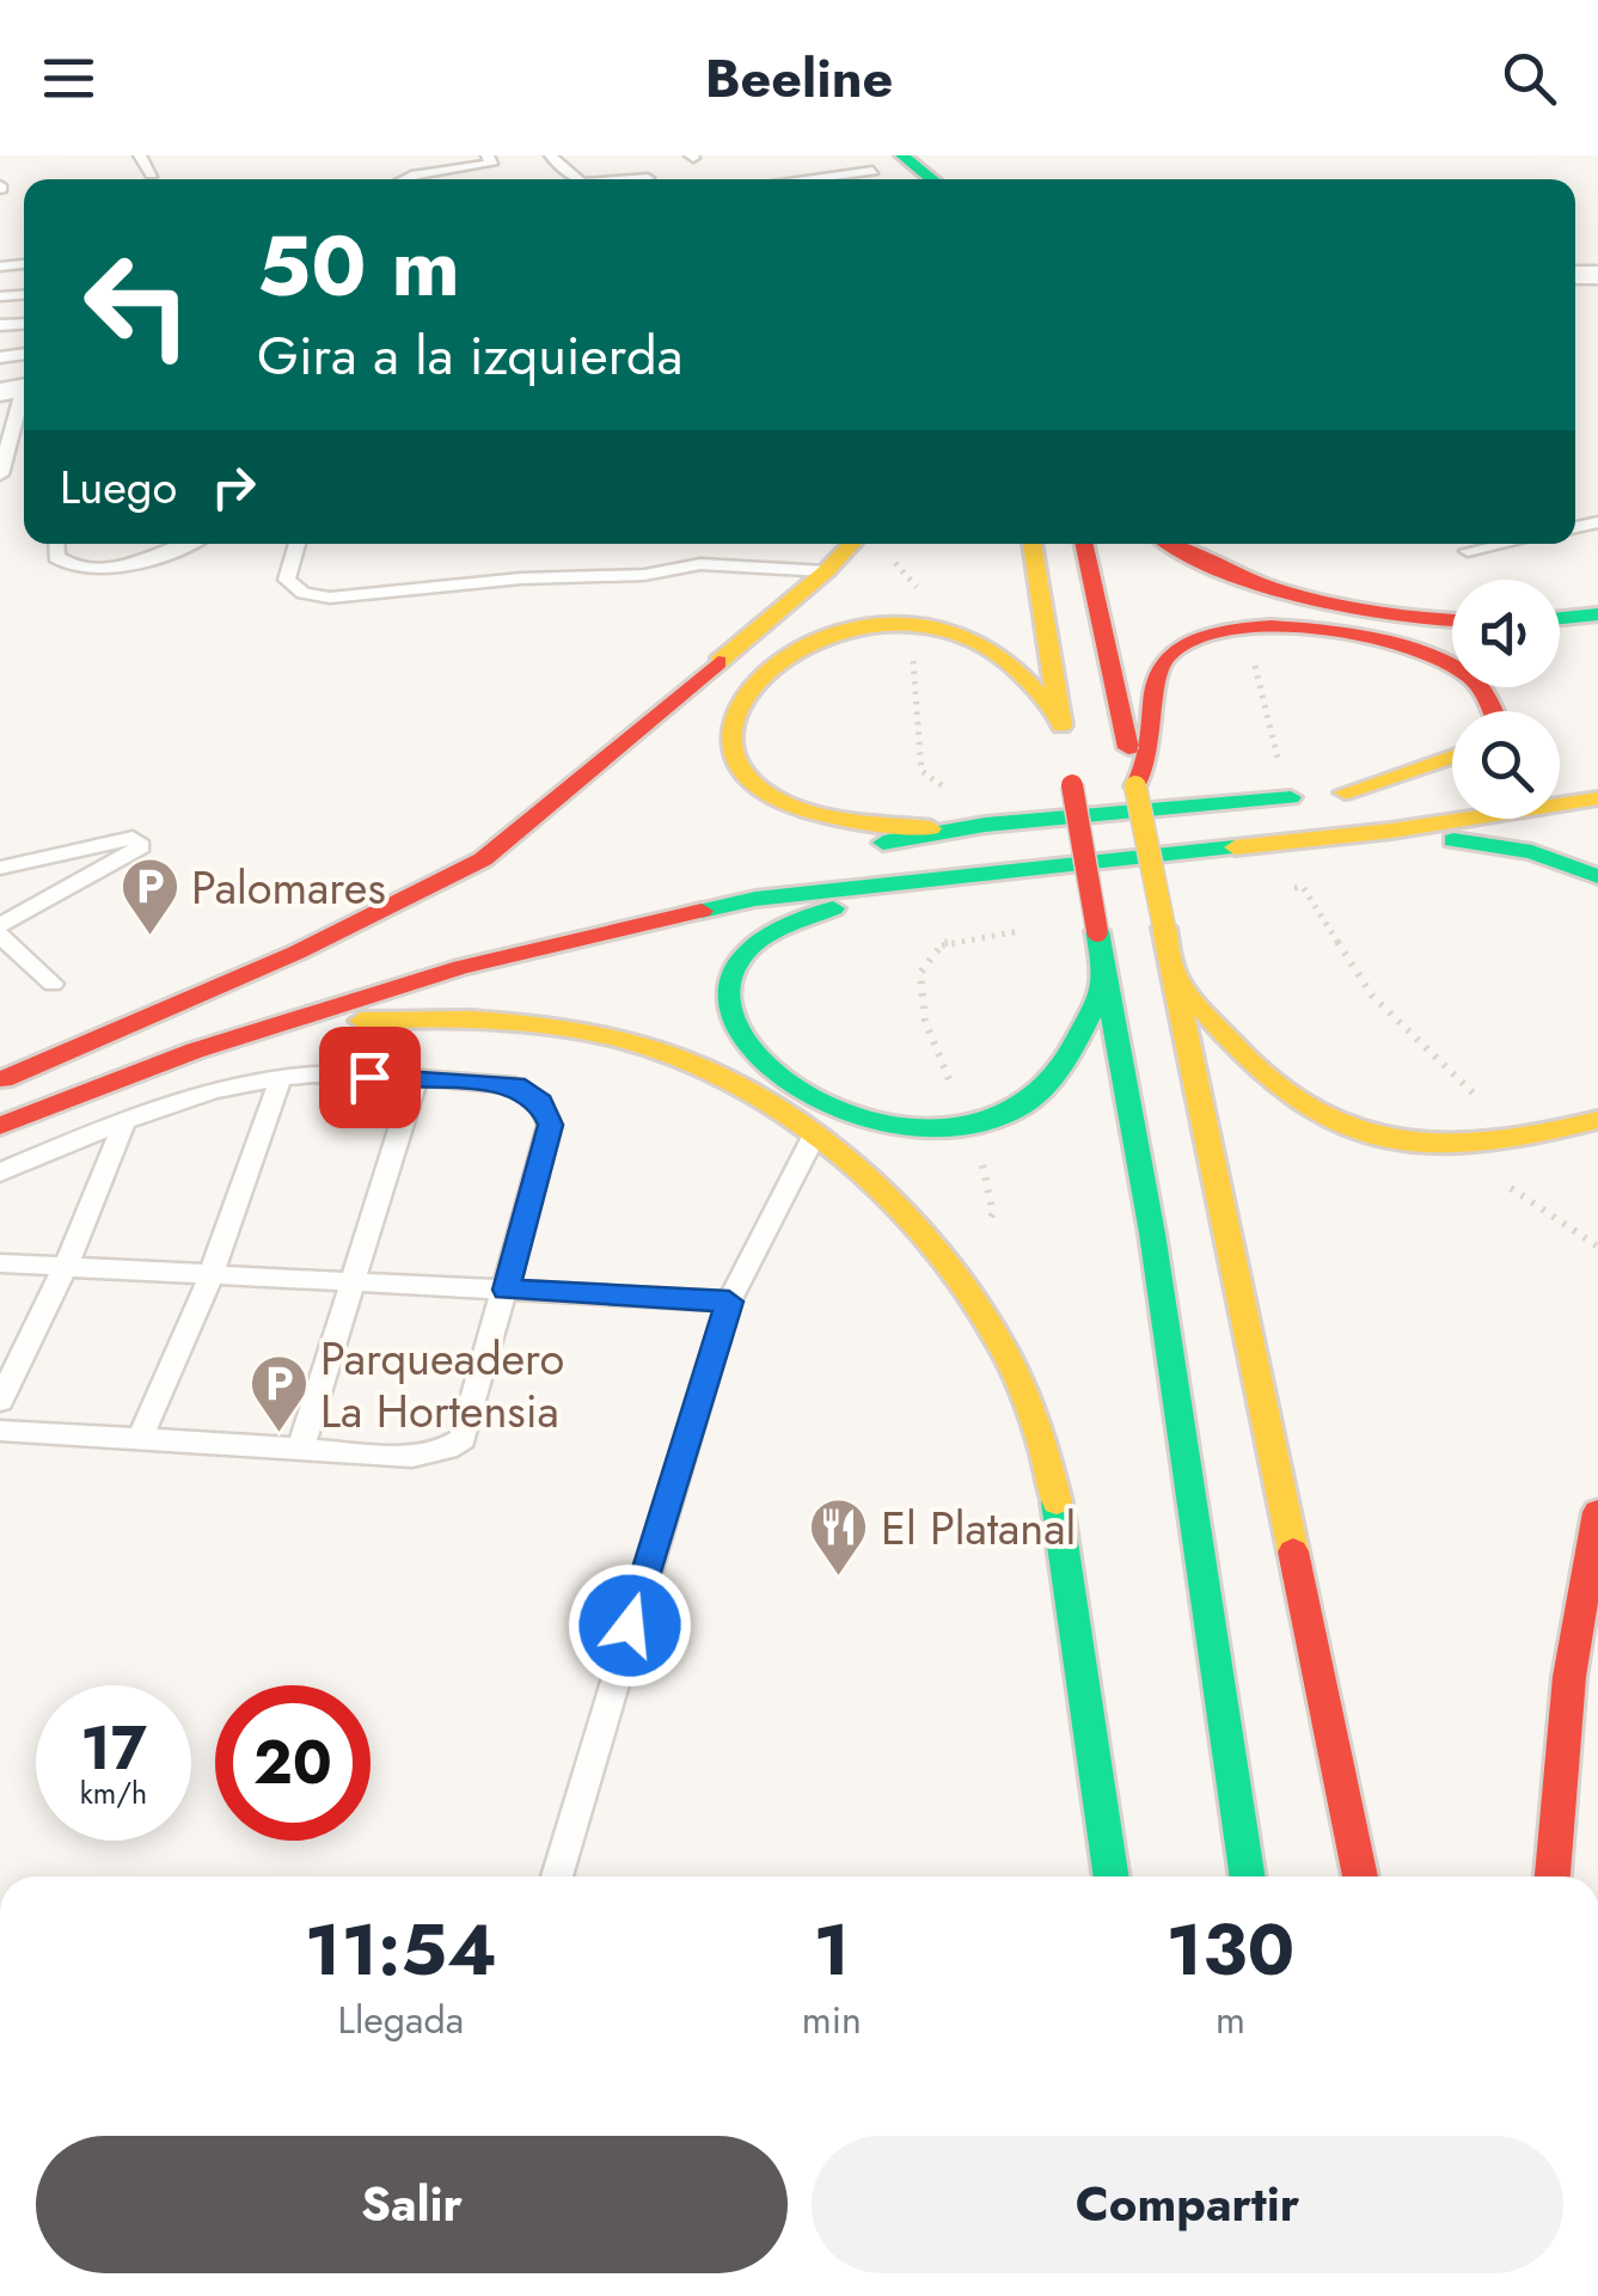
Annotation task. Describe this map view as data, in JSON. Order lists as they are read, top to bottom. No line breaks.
{"places":{"parking":["Palomares","Parqueadero La Hortensia"],"restaurant":["El Platanal"]},"page":{"header":"Beeline","turn":["50 m","Gira a la izquierda"],"then":"Luego","speed":"17 km/h","limit":"20","eta":["11:54","Llegada","1","min","130","m"],"buttons":["Salir","Compartir"]}}
